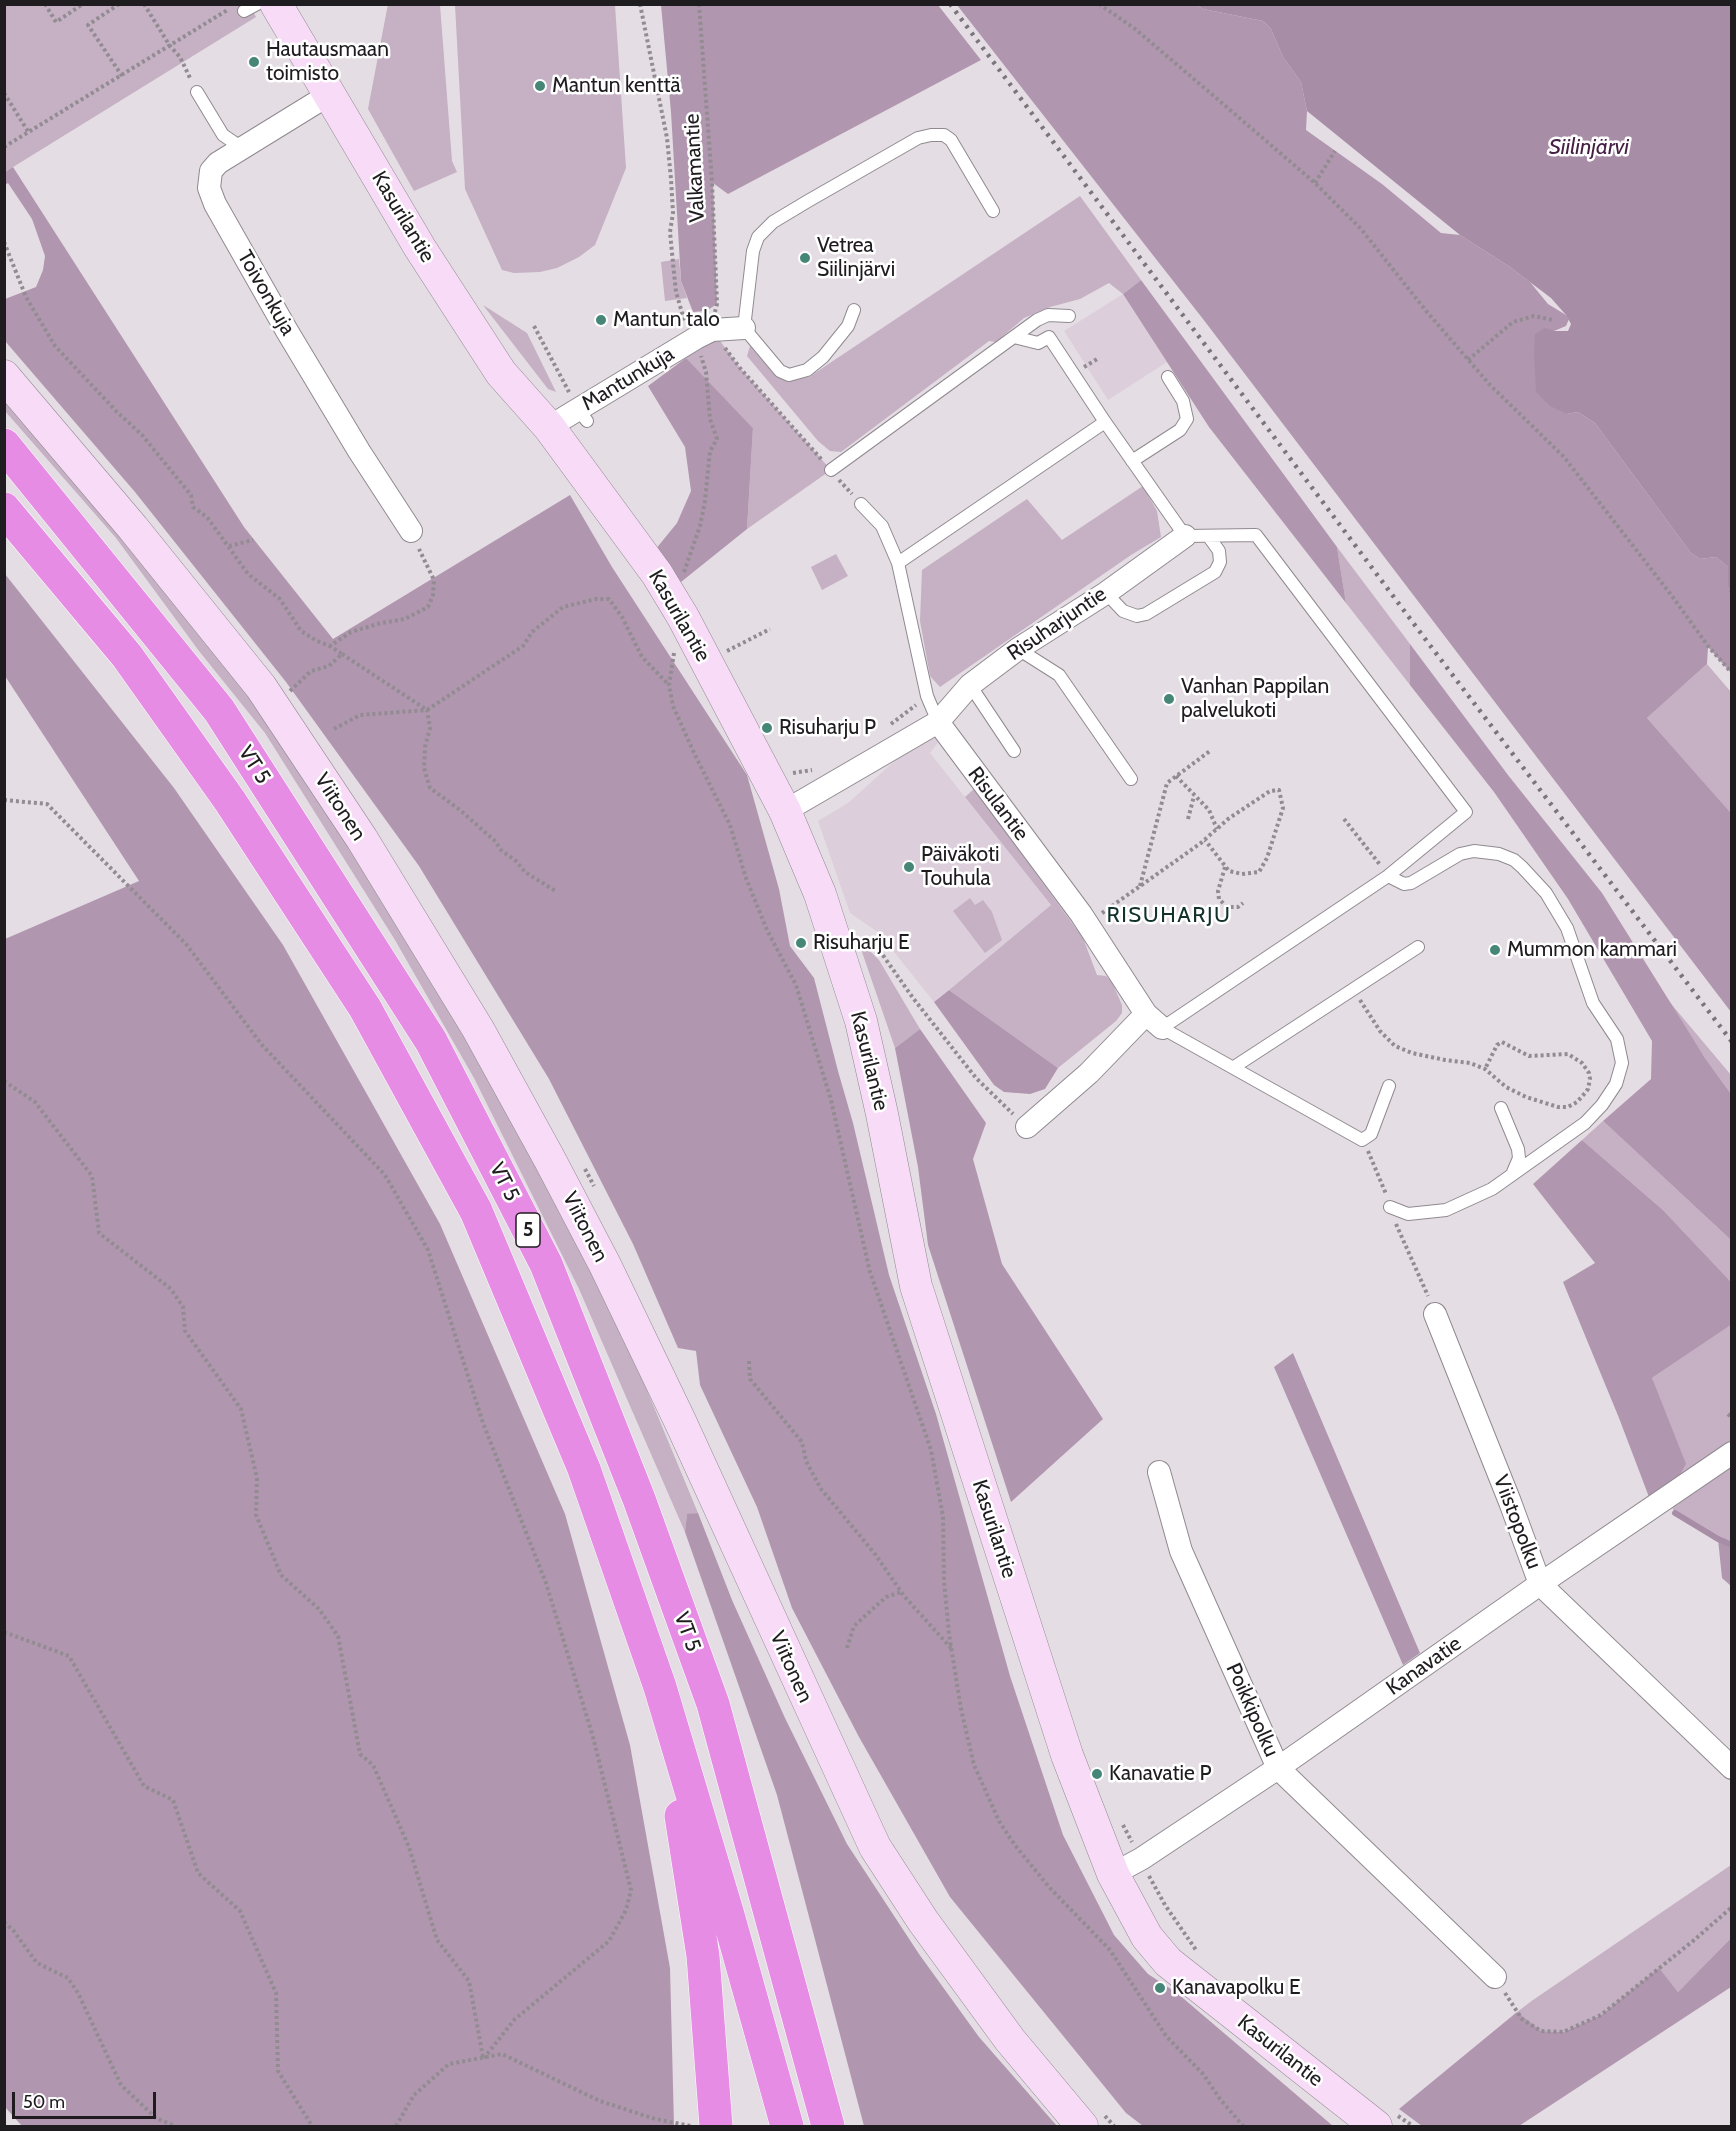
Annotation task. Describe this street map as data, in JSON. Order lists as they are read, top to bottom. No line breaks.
{"streets":{"highway":["VT 5","5"],"street":["Kasurilantie","Toivonkuja","Mantunkuja","Risuharjuntie","Risulantie","Viitonen","Viistopolku","Kanavatie","Poikkipolku"],"path":["Valkamantie"]},"crossings":[["Valkamantie","Mantunkuja"],["Kasurilantie","Toivonkuja"],["Kasurilantie","Mantunkuja"],["Kasurilantie","Kanavatie"],["Risuharjuntie","Risulantie"],["Viistopolku","Kanavatie"],["Kanavatie","Poikkipolku"]],"districts":["RISUHARJU"],"water":["Siilinjärvi"],"places":["Hautausmaan toimisto","Mantun kenttä","Vetrea Siilinjärvi","Mantun talo","Vanhan Pappilan palvelukoti","Risuharju P","Päiväkoti Touhula","Risuharju E","Mummon kammari","Kanavatie P","Kanavapolku E"],"scale_bar":"50 m"}
